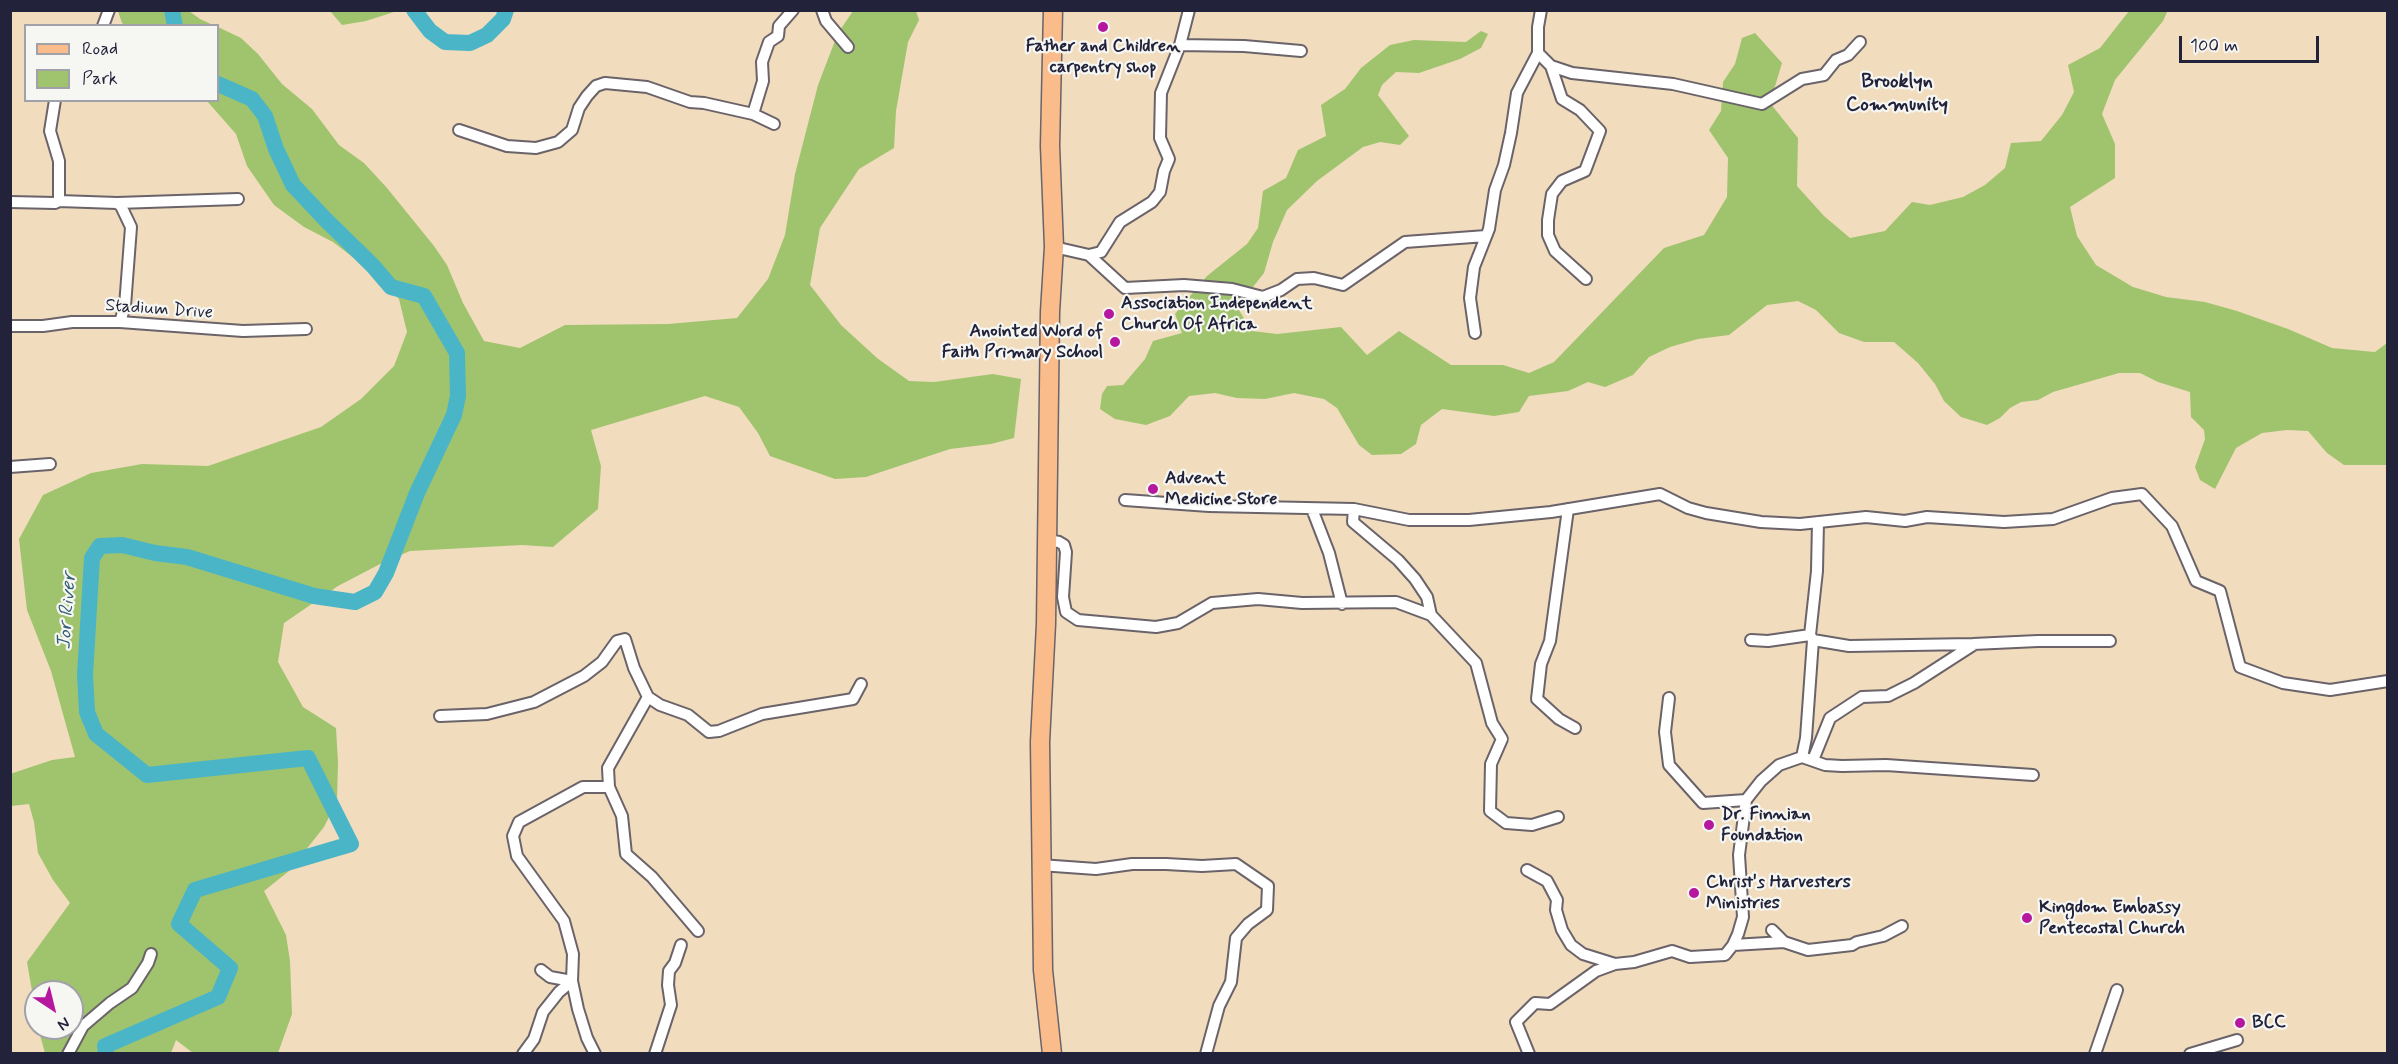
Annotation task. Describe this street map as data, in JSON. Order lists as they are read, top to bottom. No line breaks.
{"streets":{"street":["Stadium Drive"]},"districts":["Brooklyn Community"],"water":["Jor River"],"places":["Father and Children carpentry shop","Association Independent Church Of Africa","Anointed Word of Faith Primary School","Advent Medicine Store","Dr. Finnian Foundation","Christ's Harvesters Ministries","Kingdom Embassy Pentecostal Church","BCC"],"legend":["Road","Park"],"scale_bar":"100 m","north":"bottom right"}
